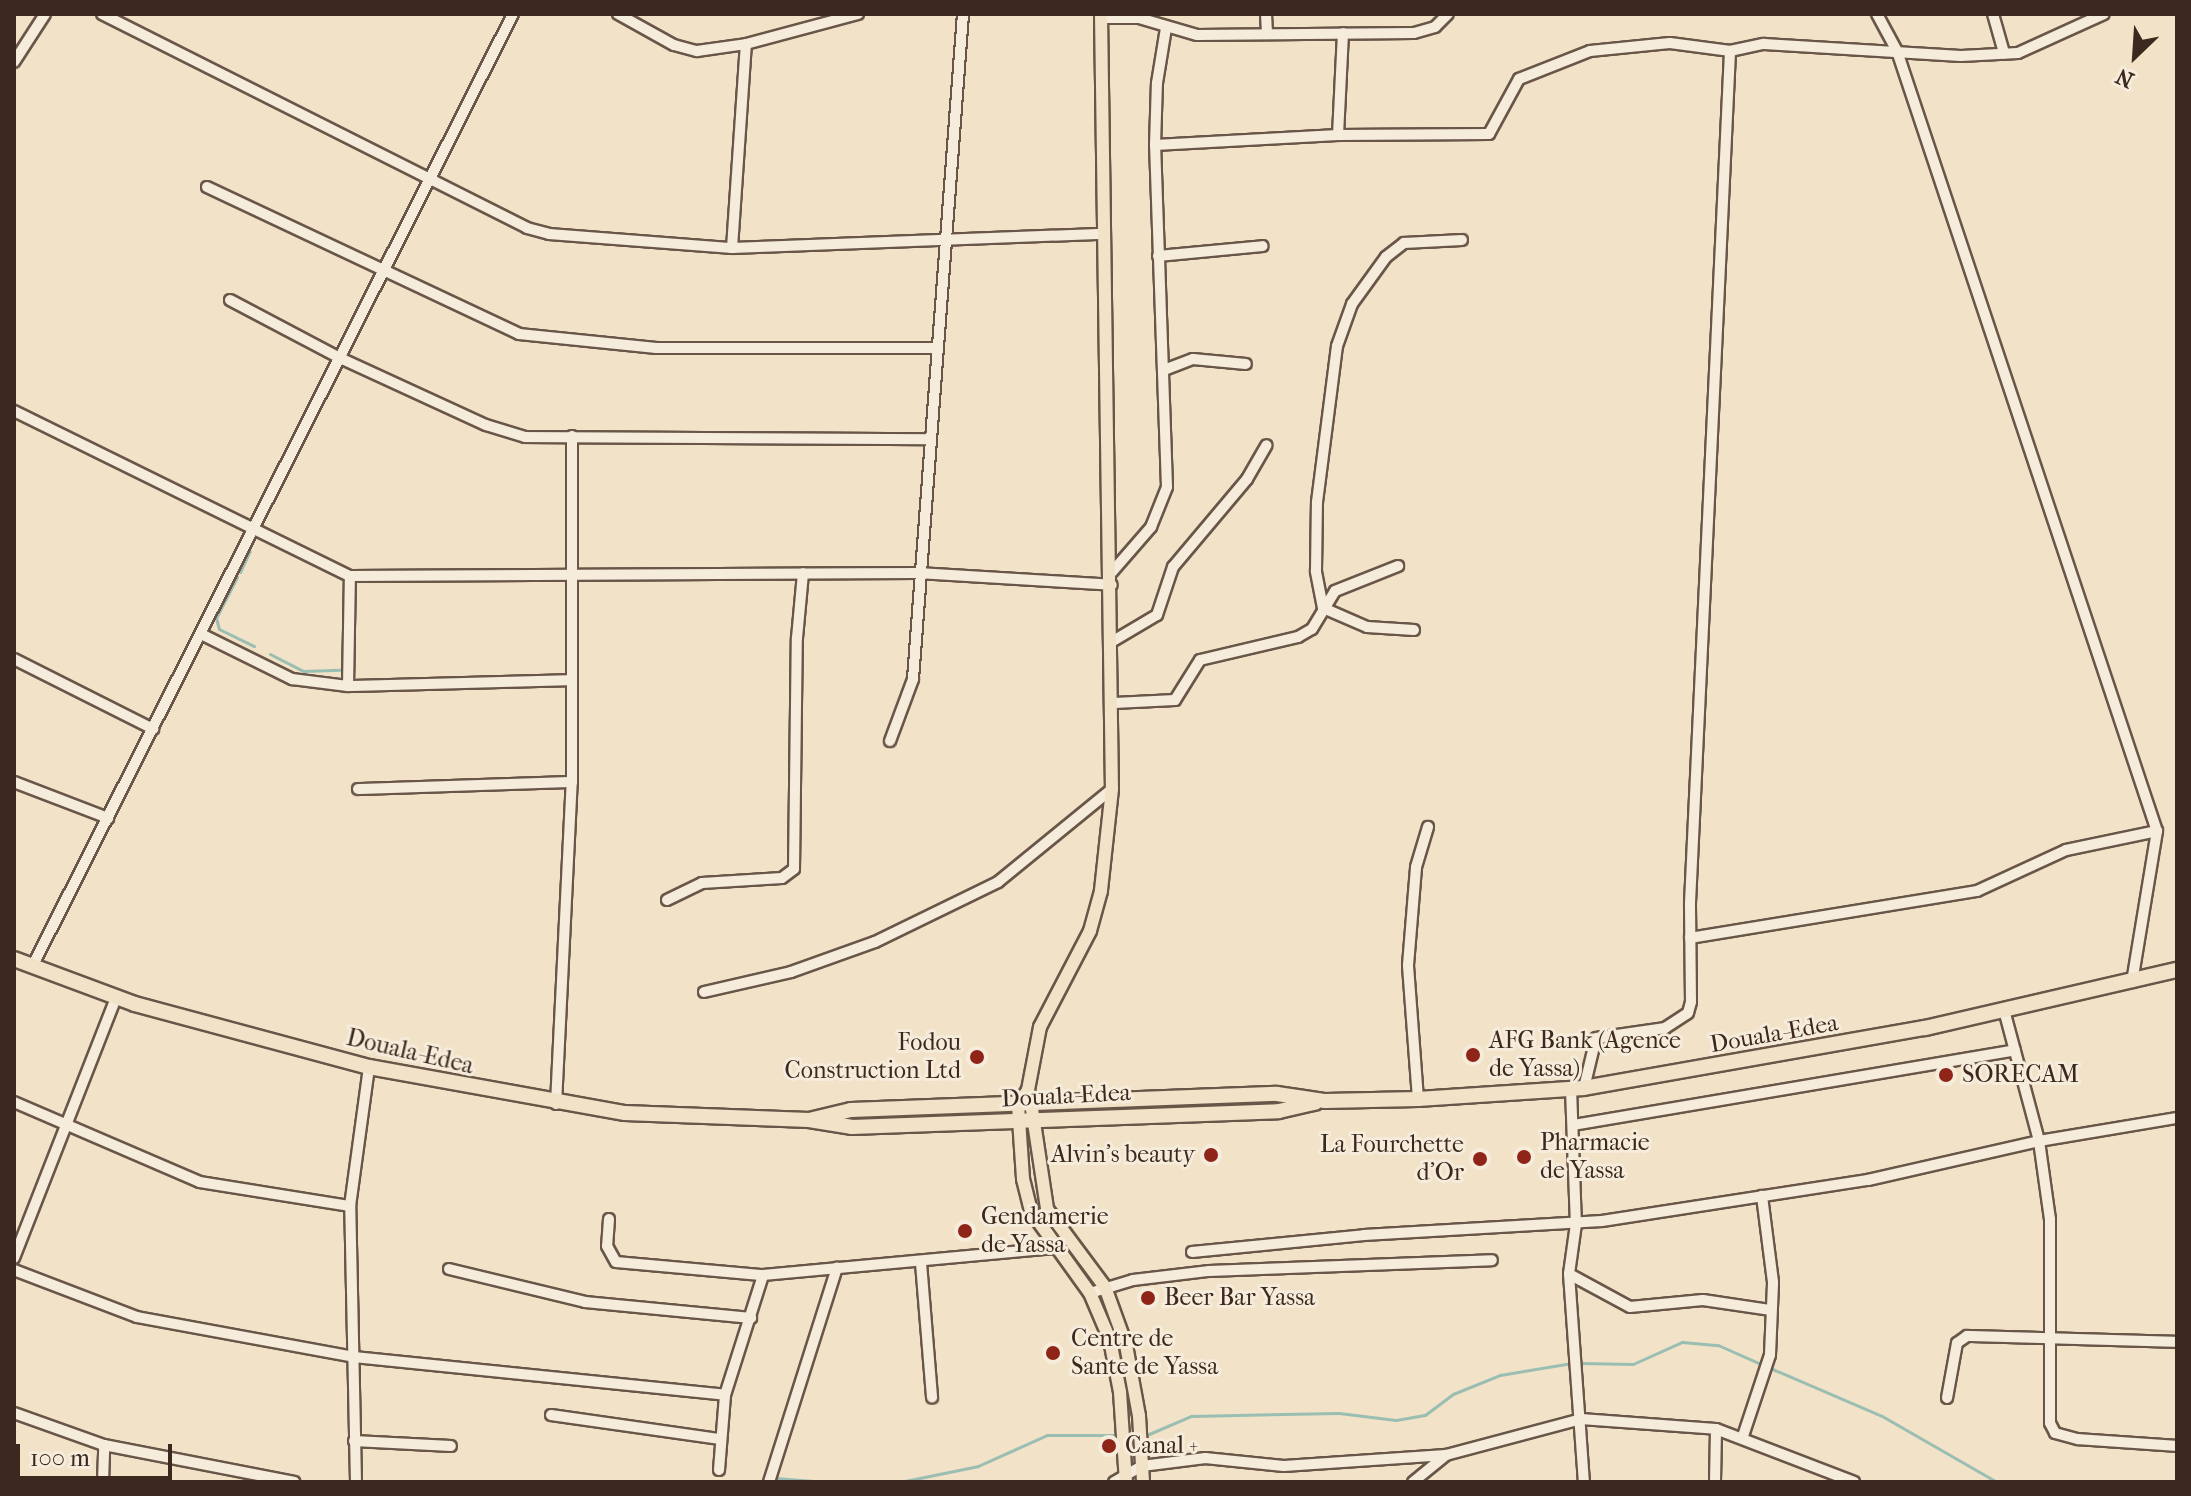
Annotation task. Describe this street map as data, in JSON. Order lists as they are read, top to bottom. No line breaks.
{"streets":{"highway":["Douala-Edea"]},"places":["AFG Bank (Agence de Yassa)","Fodou Construction Ltd","SORECAM","Alvin's beauty","Pharmacie de Yassa","La Fourchette d'Or","Gendamerie de Yassa","Beer Bar Yassa","Centre de Sante de Yassa","Canal +"],"scale_bar":"100 m","north":"bottom left"}
